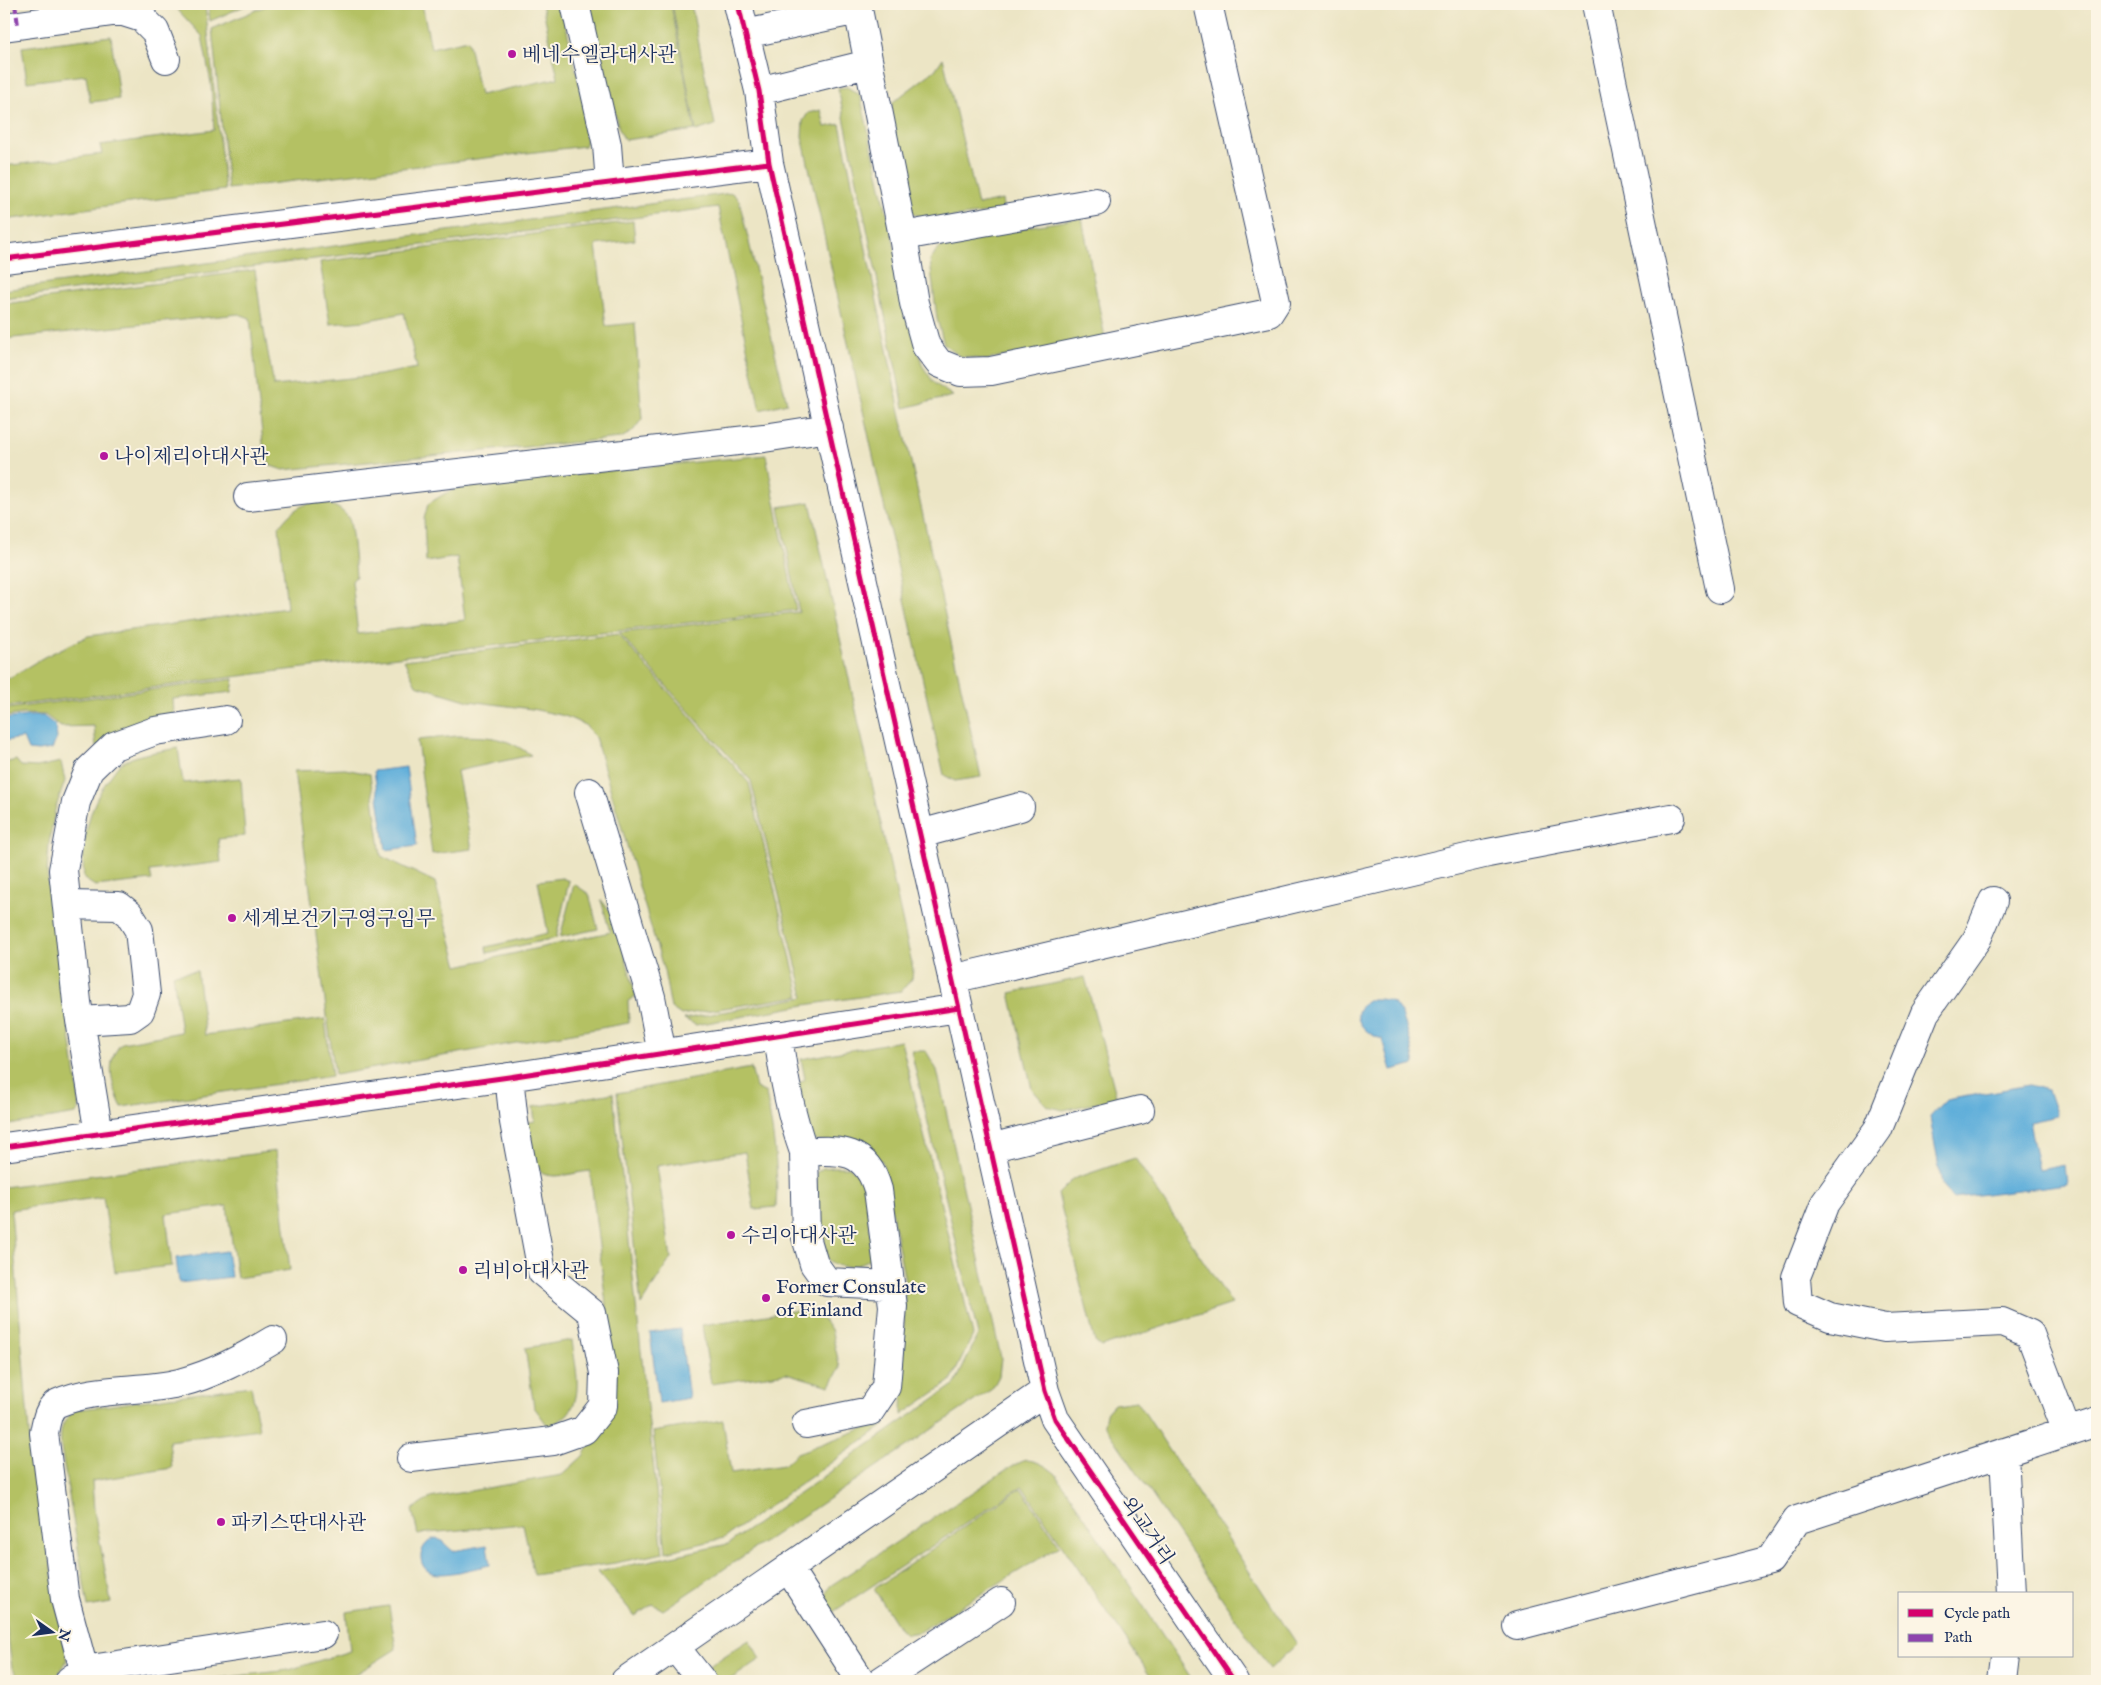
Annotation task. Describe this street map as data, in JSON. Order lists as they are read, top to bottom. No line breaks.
{"streets":{"street":["외교거리"]},"places":["베네수엘라대사관","나이제리아대사관","세계보건기구영구임무","수리아대사관","리비아대사관","Former Consulate of Finland","파키스딴대사관"],"legend":["Cycle path","Path"],"north":"right"}
